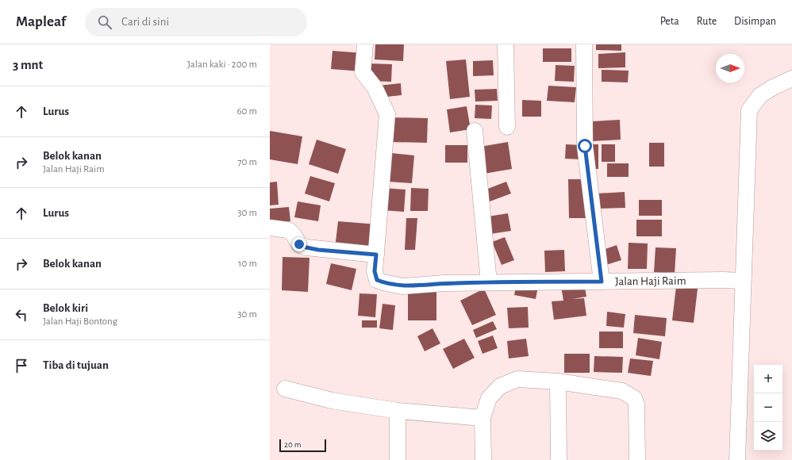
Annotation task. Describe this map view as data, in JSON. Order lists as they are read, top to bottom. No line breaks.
{"streets":{"street":["Jalan Haji Raim"]},"scale_bar":"20 m","north":"right","page":{"header":"Mapleaf","search":"Cari di sini","nav":["Peta","Rute","Disimpan"],"heading":["3 mnt","Jalan kaki · 200 m"],"list":[["Lurus","60 m"],["Belok kanan","Jalan Haji Raim","70 m"],["Lurus","30 m"],["Belok kanan","10 m"],["Belok kiri","Jalan Haji Bontong","30 m"],"Tiba di tujuan"],"map_buttons":["+","−"],"scale":"20 m"}}
